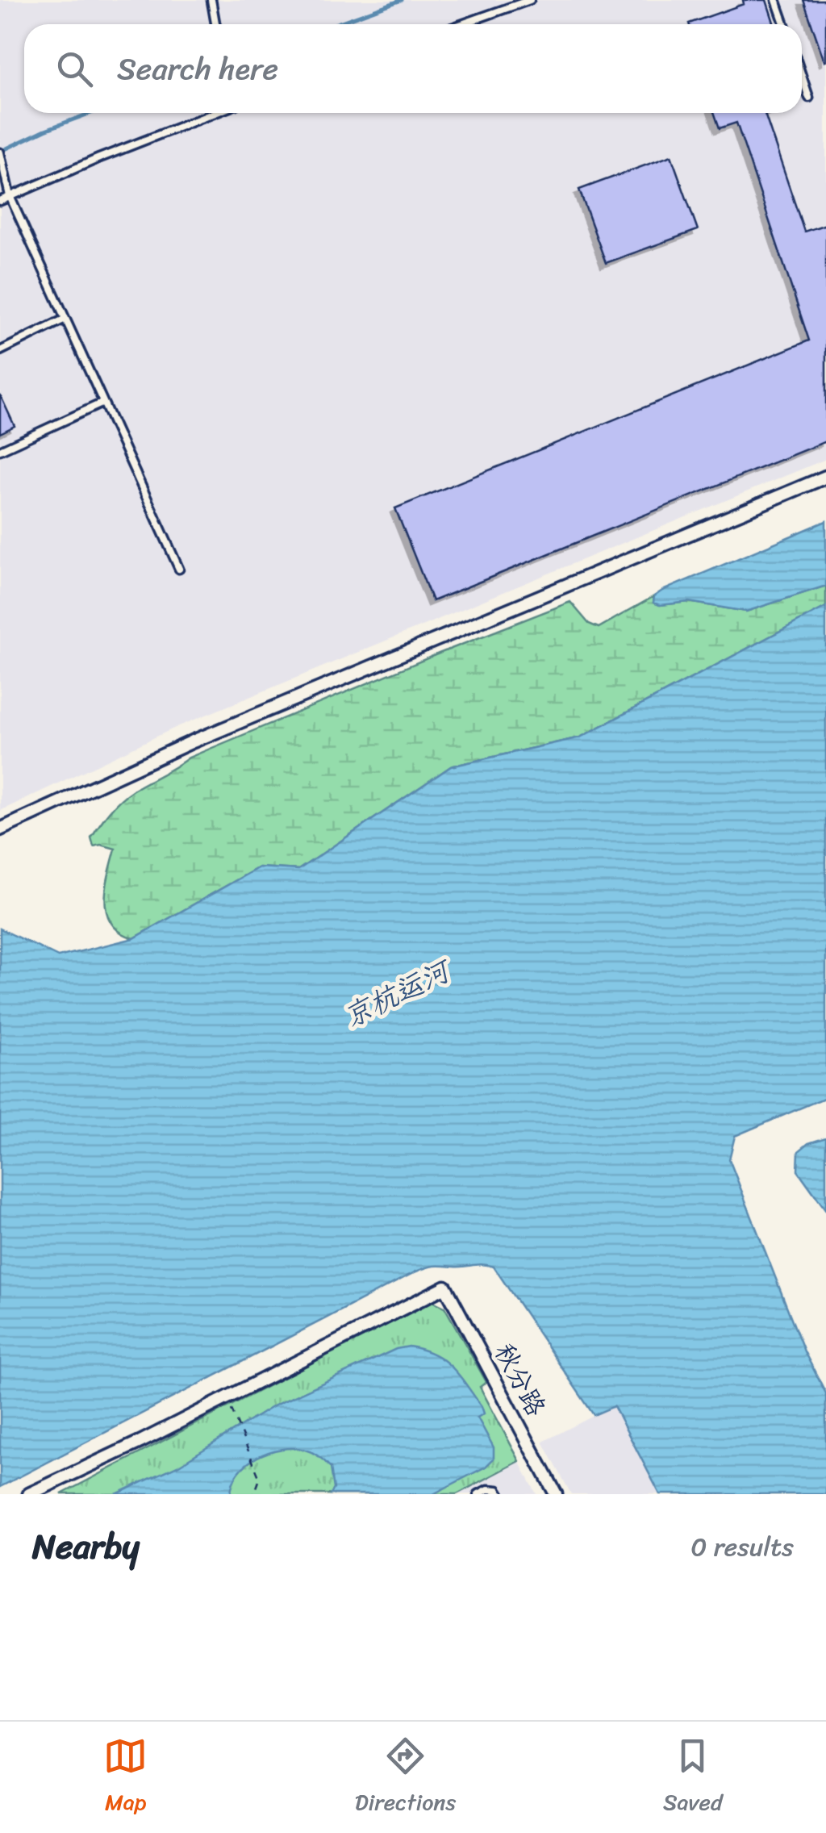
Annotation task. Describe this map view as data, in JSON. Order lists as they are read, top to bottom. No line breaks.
{"streets":{"street":["秋分路"]},"water":["京杭运河"],"page":{"search":"Search here","heading":["Nearby","0 results"],"nav":["Map","Directions","Saved"]}}
